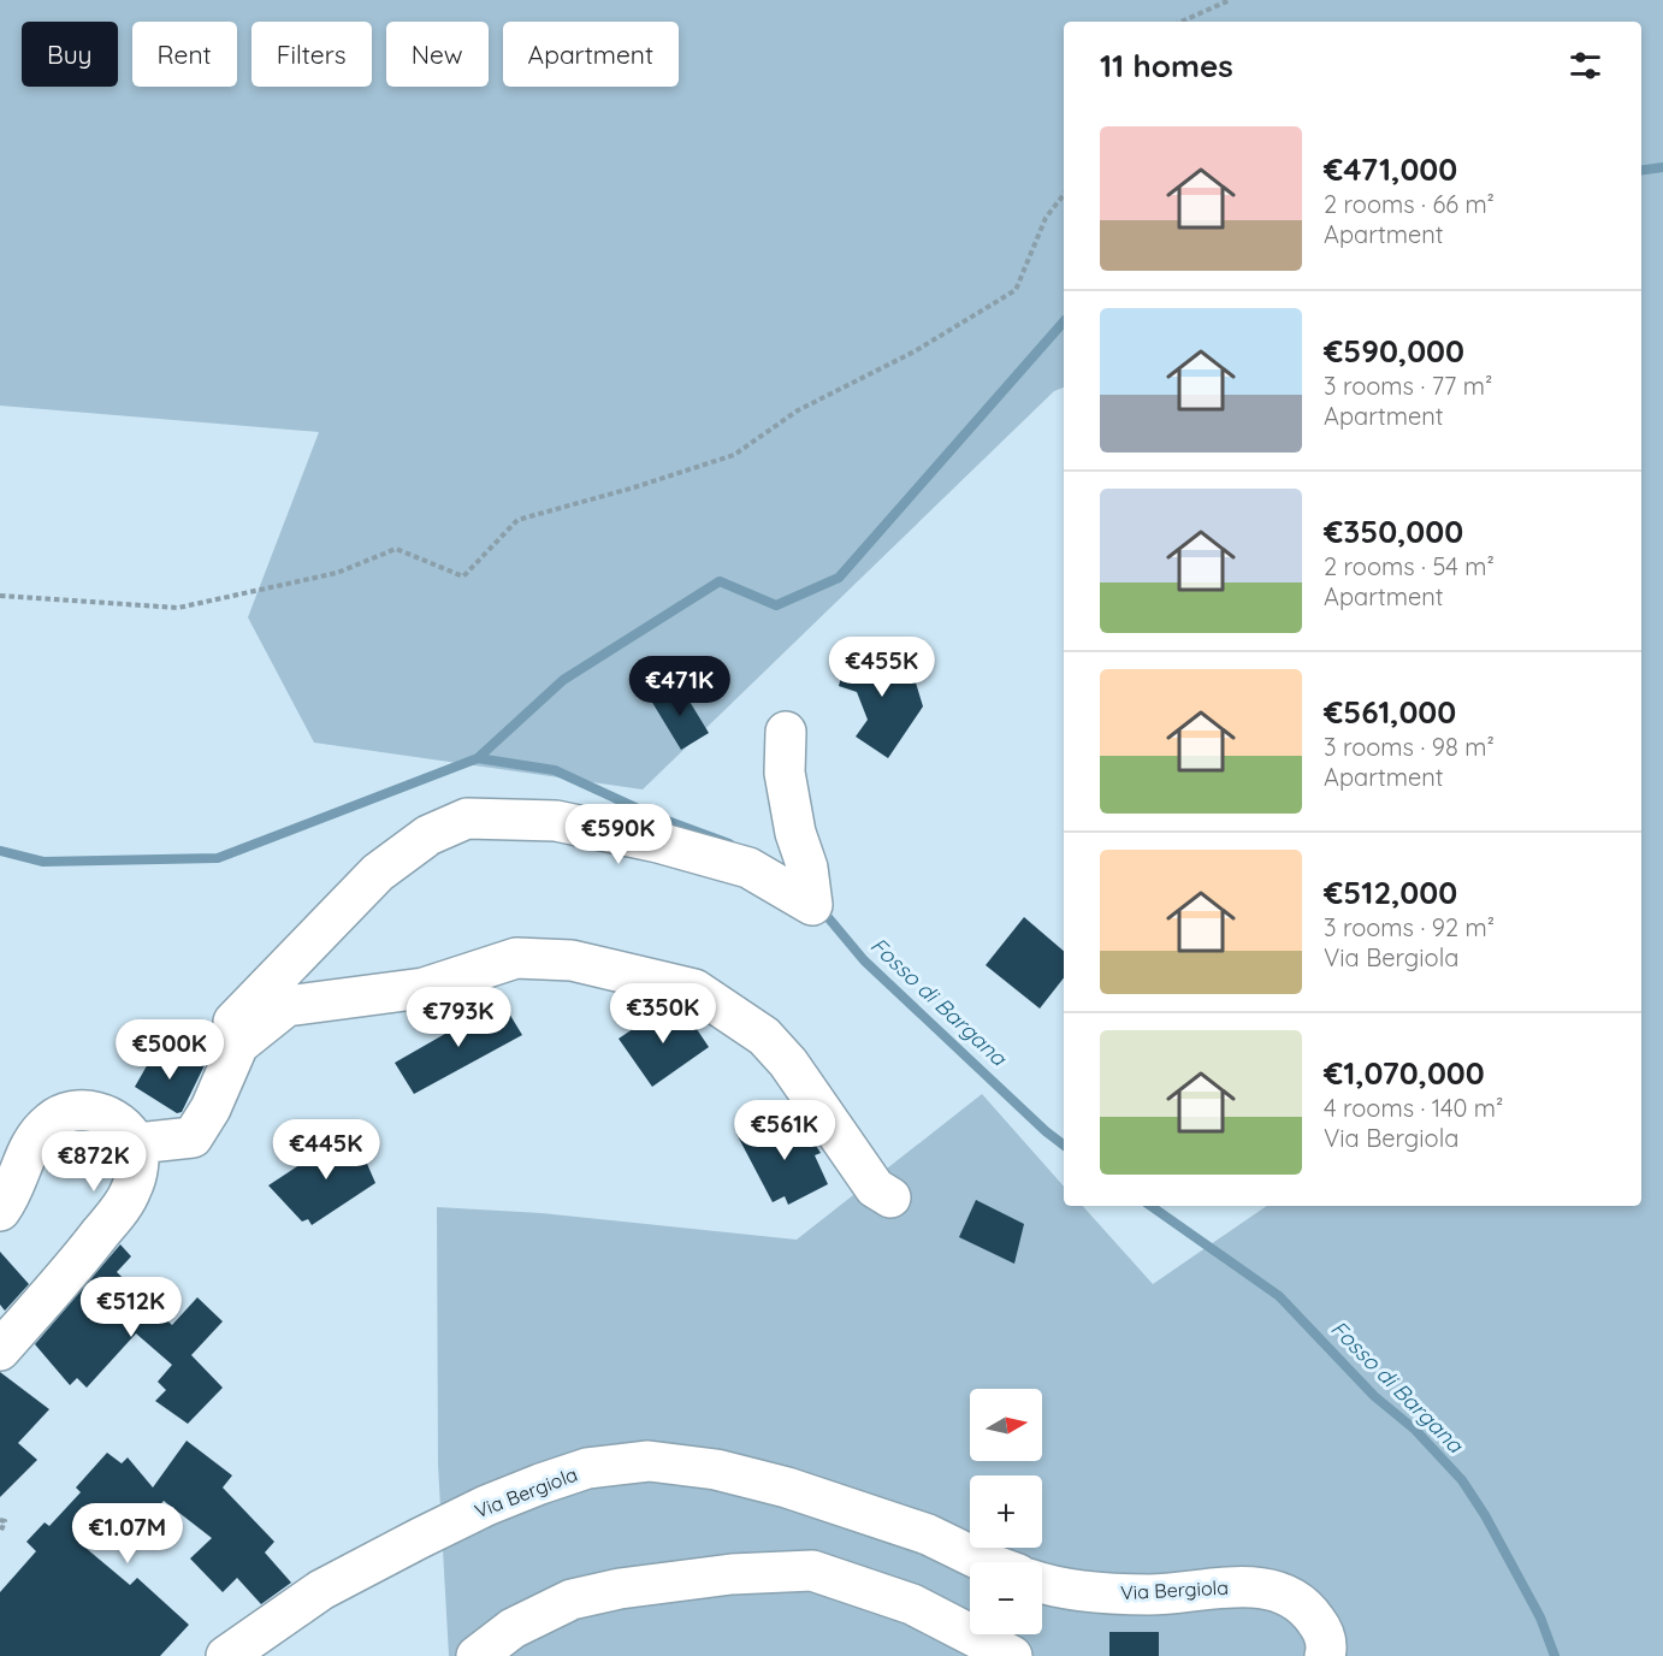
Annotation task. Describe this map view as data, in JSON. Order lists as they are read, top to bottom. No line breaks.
{"streets":{"street":["Via Bergiola"]},"water":["Fosso di Bargana"],"north":"right","page":{"chip":["Buy","Rent","Filters","New","Apartment"],"heading":"11 homes","list":[{"name":"€471,000","note":"2 rooms · 66 m² · Apartment"},{"name":"€590,000","note":"3 rooms · 77 m² · Apartment"},{"name":"€350,000","note":"2 rooms · 54 m² · Apartment"},{"name":"€561,000","note":"3 rooms · 98 m² · Apartment"},{"name":"€512,000","note":"3 rooms · 92 m² · Via Bergiola"},{"name":"€1,070,000","note":"4 rooms · 140 m² · Via Bergiola"}],"price":["€455K","€471K","€590K","€350K","€793K","€500K","€561K","€445K","€872K","€512K","€1.07M"],"map_buttons":["+","−"]}}
